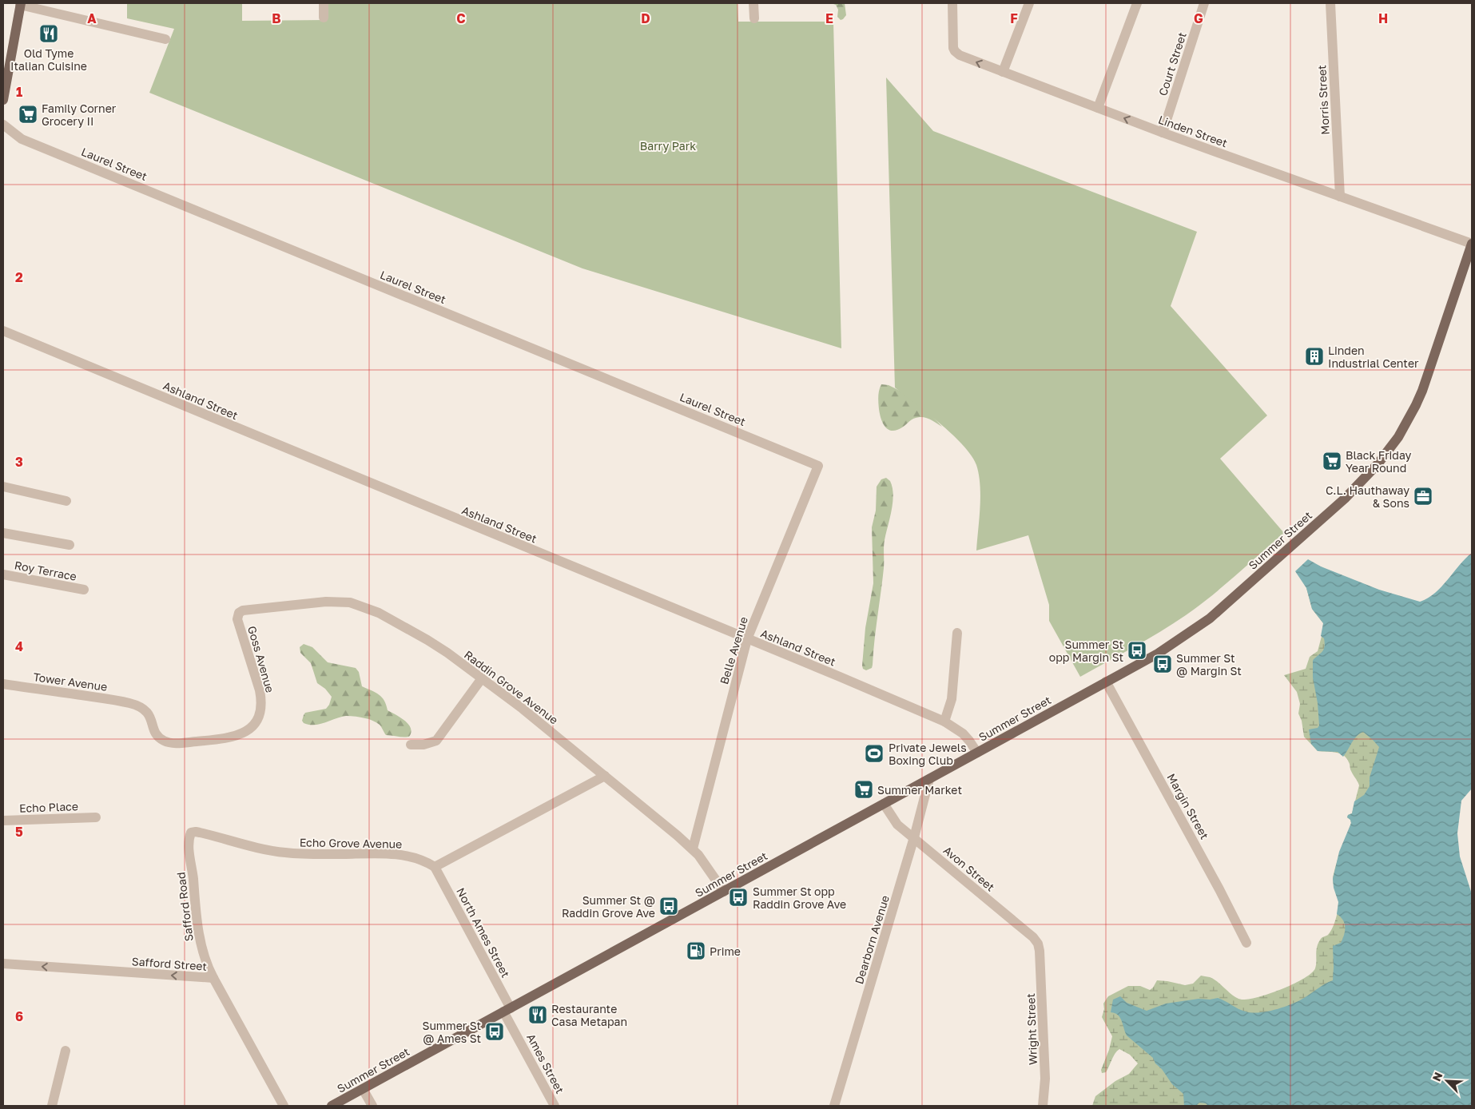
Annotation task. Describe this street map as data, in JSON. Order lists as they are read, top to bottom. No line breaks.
{"streets":{"main road":["Summer Street"],"street":["Court Street","Morris Street","Linden Street","Laurel Street","Ashland Street","Roy Terrace","Belle Avenue","Goss Avenue","Tower Avenue","Raddin Grove Avenue","Margin Street","Echo Place","Echo Grove Avenue","Avon Street","Safford Road","North Ames Street","Dearborn Avenue","Safford Street","Wright Street","Ames Street"]},"crossings":[["Court Street","Linden Street"],["Morris Street","Linden Street"],["Linden Street","Summer Street"],["Laurel Street","Belle Avenue"],["Ashland Street","Summer Street"],["Ashland Street","Belle Avenue"],["Summer Street","Raddin Grove Avenue"],["Summer Street","Margin Street"],["Summer Street","Avon Street"],["Summer Street","North Ames Street"],["Summer Street","Dearborn Avenue"],["Summer Street","Ames Street"],["Belle Avenue","Raddin Grove Avenue"],["Goss Avenue","Tower Avenue"],["Goss Avenue","Raddin Grove Avenue"],["Echo Grove Avenue","Safford Road"],["Echo Grove Avenue","North Ames Street"],["Avon Street","Dearborn Avenue"],["Avon Street","Wright Street"],["Safford Road","Safford Street"],["North Ames Street","Ames Street"]],"one_way":["Safford Street"],"parks":["Barry Park"],"places":{"restaurant":["Old Tyme Italian Cuisine","Restaurante Casa Metapan"],"supermarket":["Family Corner Grocery II","Black Friday Year Round","Summer Market"],"building":["Linden Industrial Center"],"office":["C.L. Hauthaway & Sons"],"bus stop":["Summer St opp Margin St","Summer St @ Margin St","Summer St opp Raddin Grove Ave","Summer St @ Raddin Grove Ave","Summer St @ Ames St"],"sports":["Private Jewels Boxing Club"],"fuel station":["Prime"]},"north":"top left","grid":{"columns":["A","B","C","D","E","F","G","H"],"rows":["1","2","3","4","5","6"]}}
